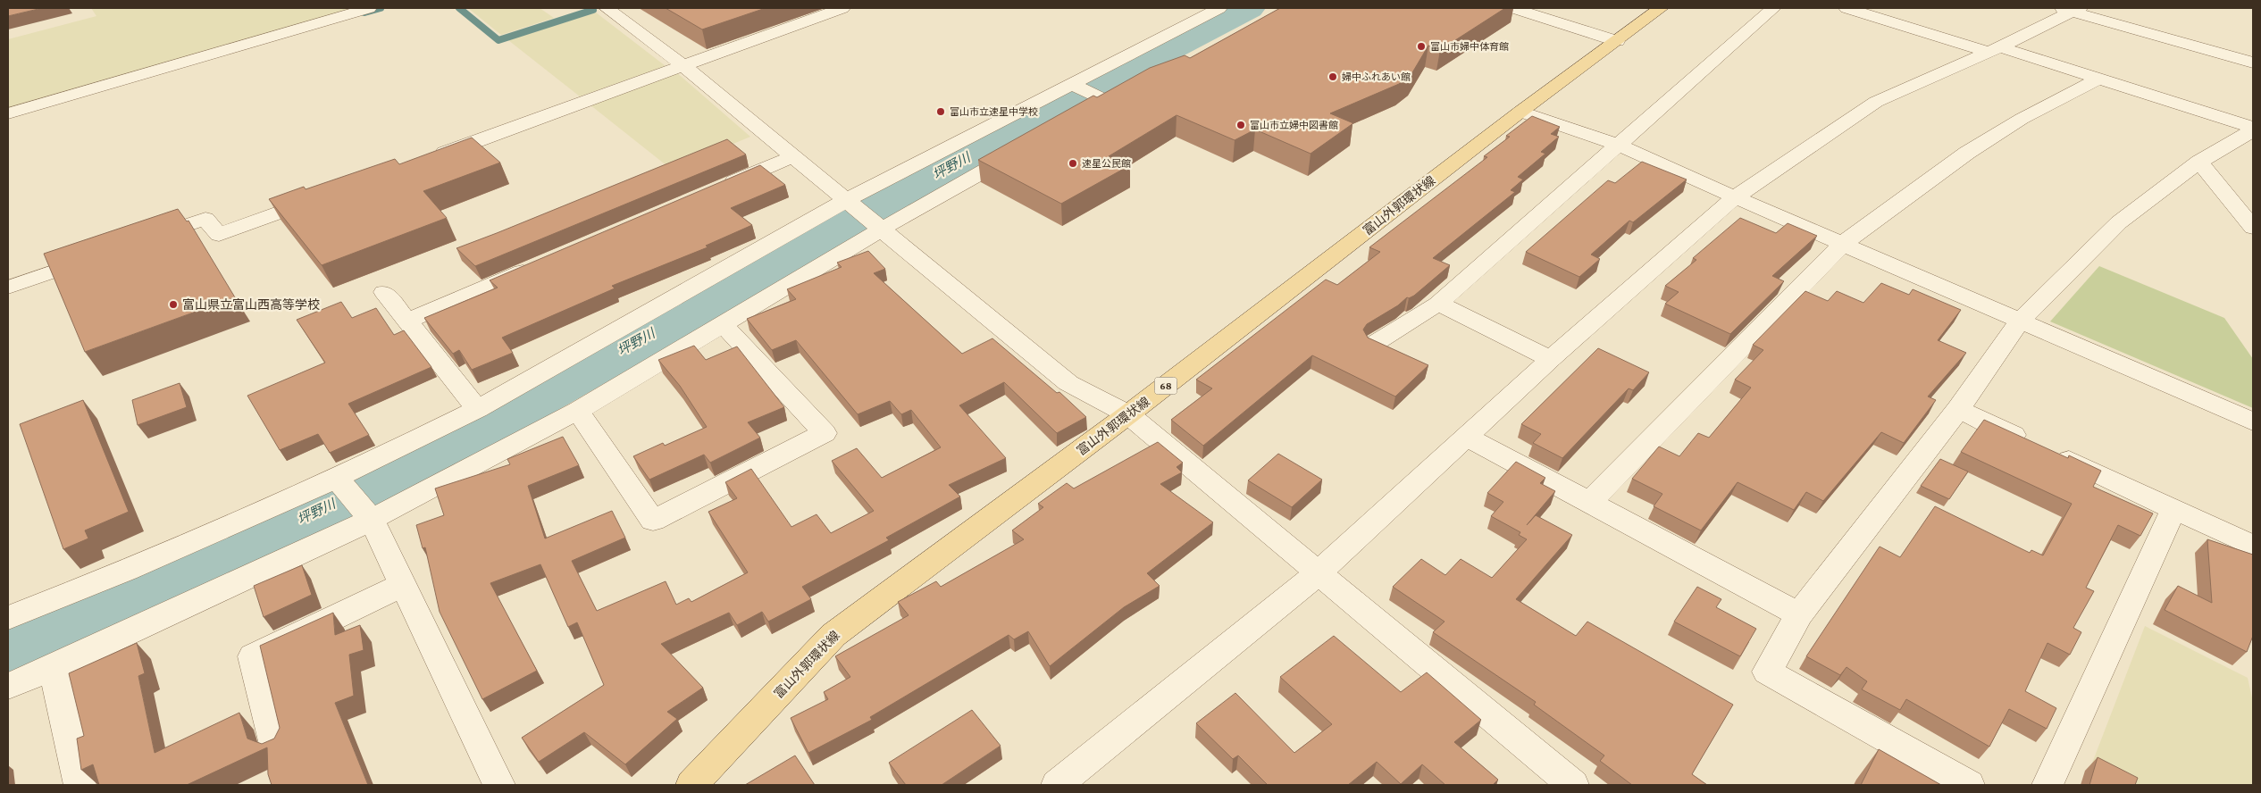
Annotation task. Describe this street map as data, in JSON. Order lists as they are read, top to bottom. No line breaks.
{"streets":{"main road":["富山外郭環状線","68"]},"water":["坪野川"],"places":["富山市婦中体育館","婦中ふれあい館","富山市立速星中学校","富山市立婦中図書館","速星公民館","富山県立富山西高等学校"]}
